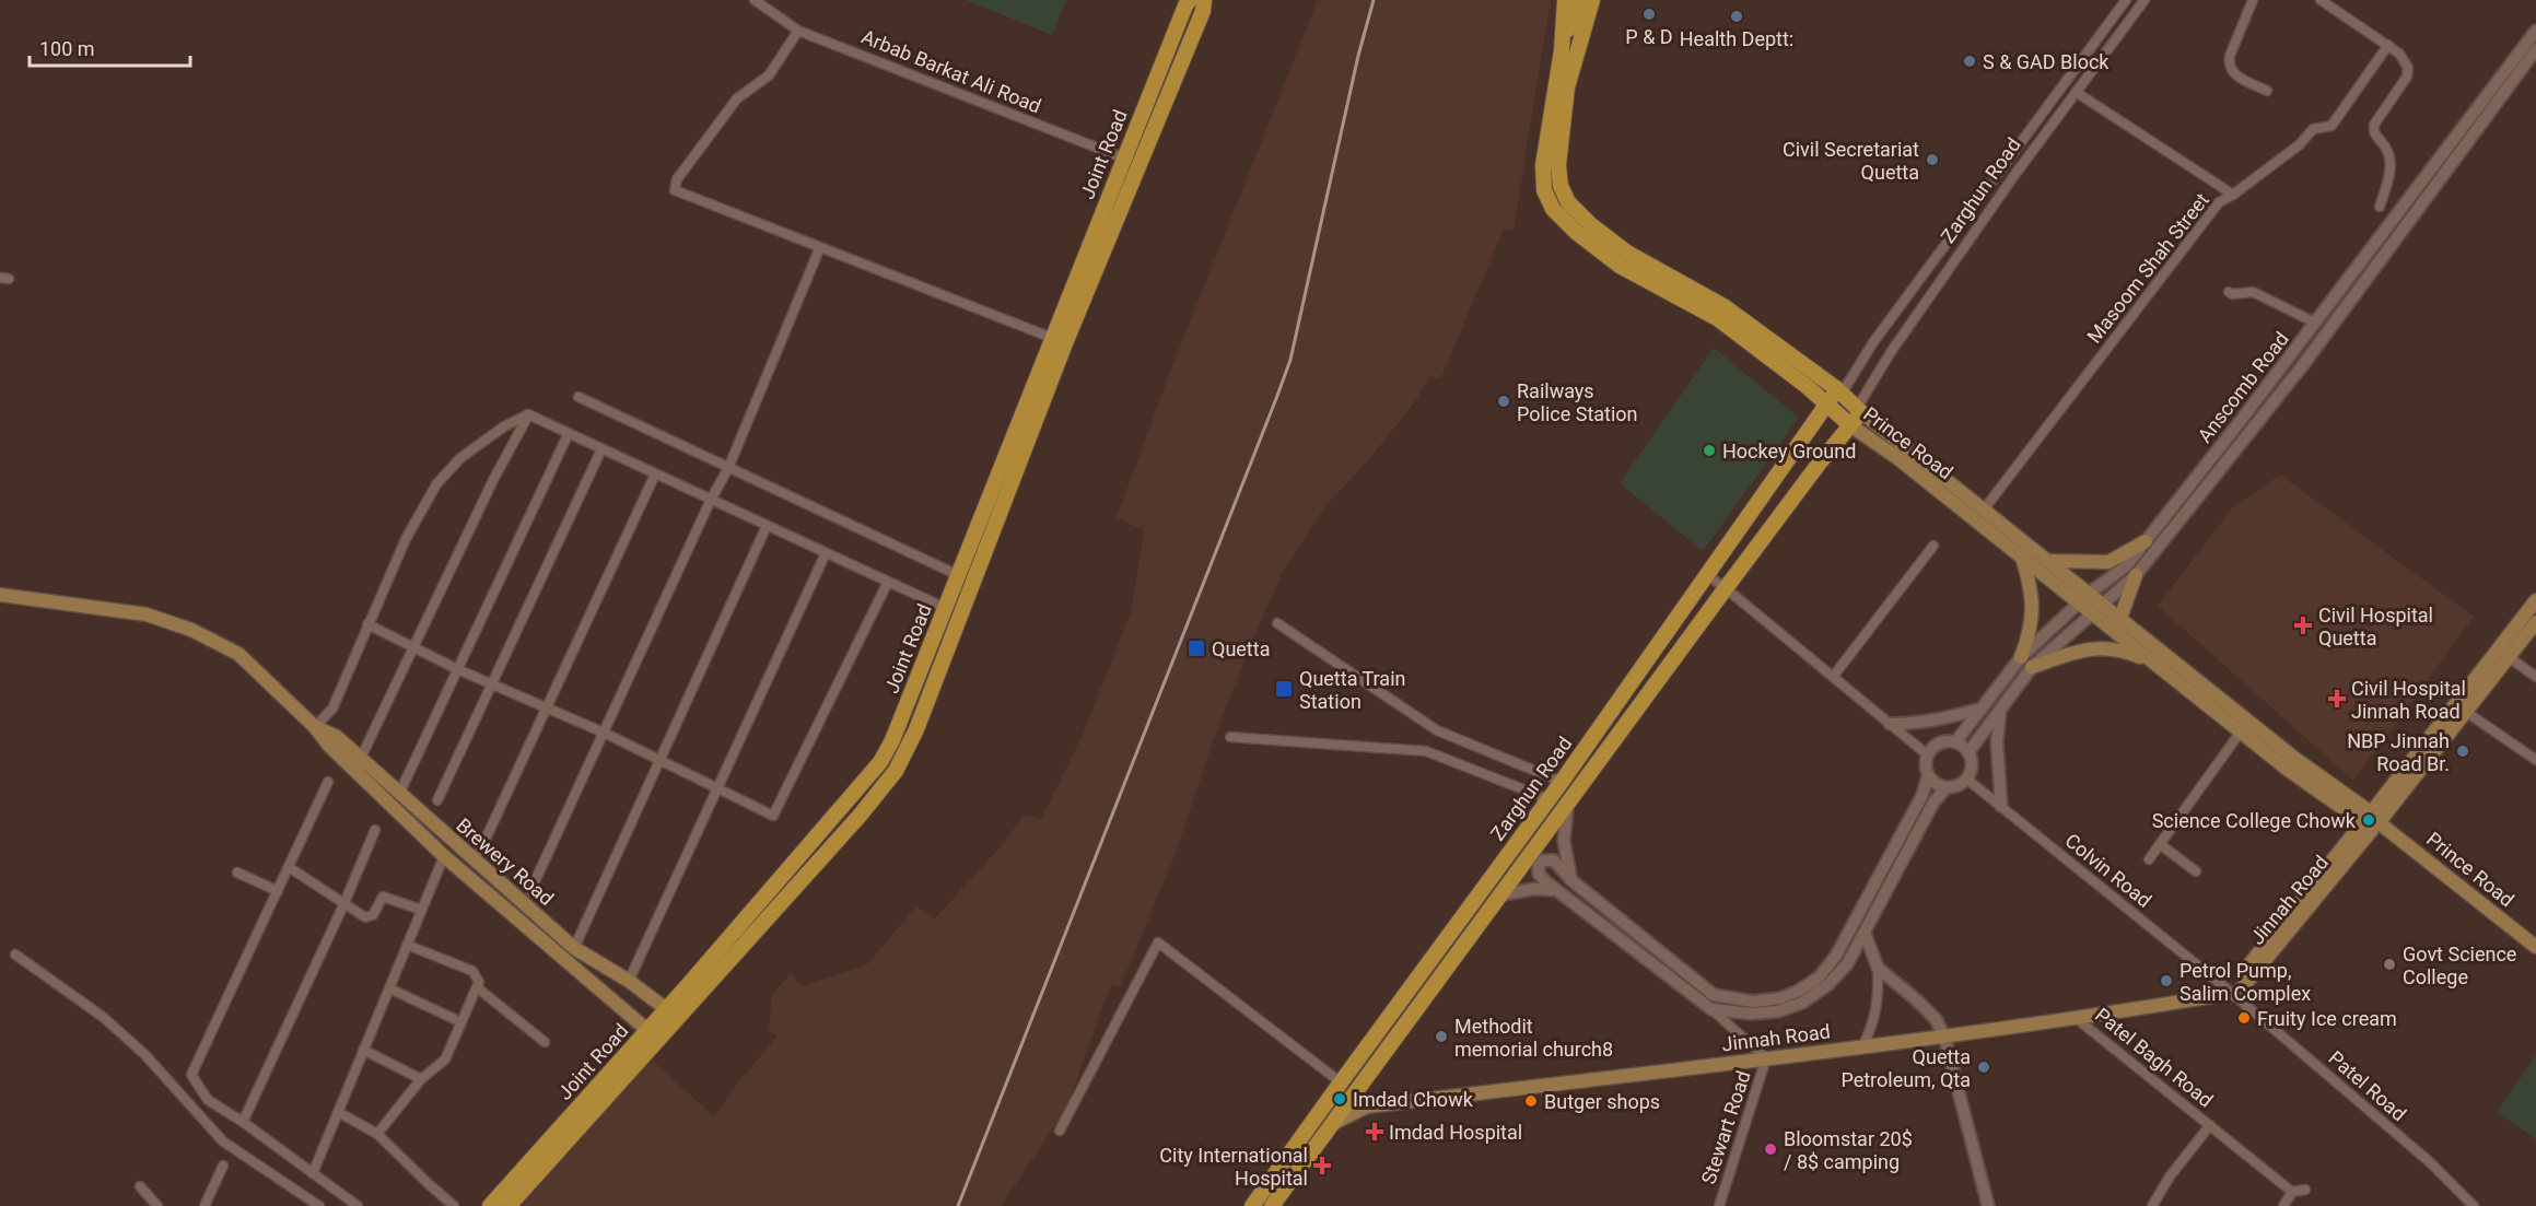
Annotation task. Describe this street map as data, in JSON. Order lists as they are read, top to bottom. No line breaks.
{"streets":{"main road":["Joint Road","Zarghun Road","Prince Road","Brewery Road","Jinnah Road"],"street":["Arbab Barkat Ali Road","Masoom Shah Street","Anscomb Road","Colvin Road","Patel Bagh Road","Patel Road","Stewart Road"]},"crossings":[["Arbab Barkat Ali Road","Joint Road"],["Joint Road","Brewery Road"],["Zarghun Road","Prince Road"],["Zarghun Road","Jinnah Road"],["Masoom Shah Street","Prince Road"],["Anscomb Road","Prince Road"],["Anscomb Road","Colvin Road"],["Prince Road","Jinnah Road"],["Colvin Road","Jinnah Road"],["Colvin Road","Patel Road"],["Jinnah Road","Patel Bagh Road"],["Jinnah Road","Patel Road"],["Jinnah Road","Stewart Road"]],"places":{"other":["P & D","Health Deptt:","S & GAD Block","Civil Secretariat Quetta","Railways Police Station","Hockey Ground","NBP Jinnah Road Br.","Science College Chowk","Govt Science College","Petrol Pump, Salim Complex","Fruity Ice cream","Methodit memorial church8","Quetta Petroleum, Qta","Imdad Chowk","Butger shops","Bloomstar 20$ / 8$ camping"],"health":["Civil Hospital Quetta","Civil Hospital Jinnah Road","Imdad Hospital","City International Hospital"],"transit":["Quetta","Quetta Train Station"]},"scale_bar":"100 m"}
